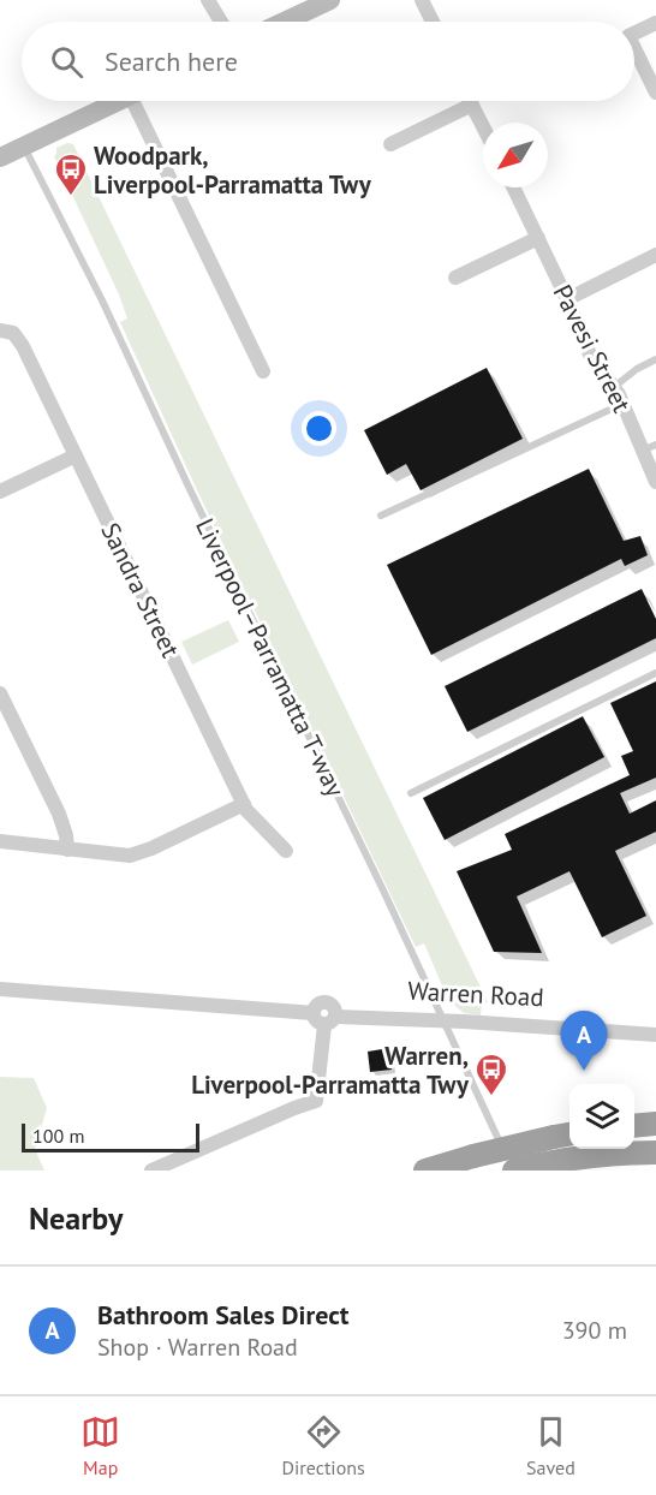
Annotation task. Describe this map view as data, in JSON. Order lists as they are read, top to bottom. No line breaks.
{"streets":{"street":["Pavesi Street","Sandra Street","Warren Road"],"lane":["Liverpool–Parramatta T-way"]},"crossings":[["Liverpool–Parramatta T-way","Warren Road"]],"places":{"bus stop":["Woodpark, Liverpool-Parramatta Twy","Warren, Liverpool-Parramatta Twy"]},"scale_bar":"100 m","north":"bottom left","page":{"search":"Search here","pins":"A","scale":"100 m","heading":"Nearby","list":[{"mark":"A","name":"Bathroom Sales Direct","note":"Shop · Warren Road","value":"390 m"}],"nav":["Map","Directions","Saved"]}}
